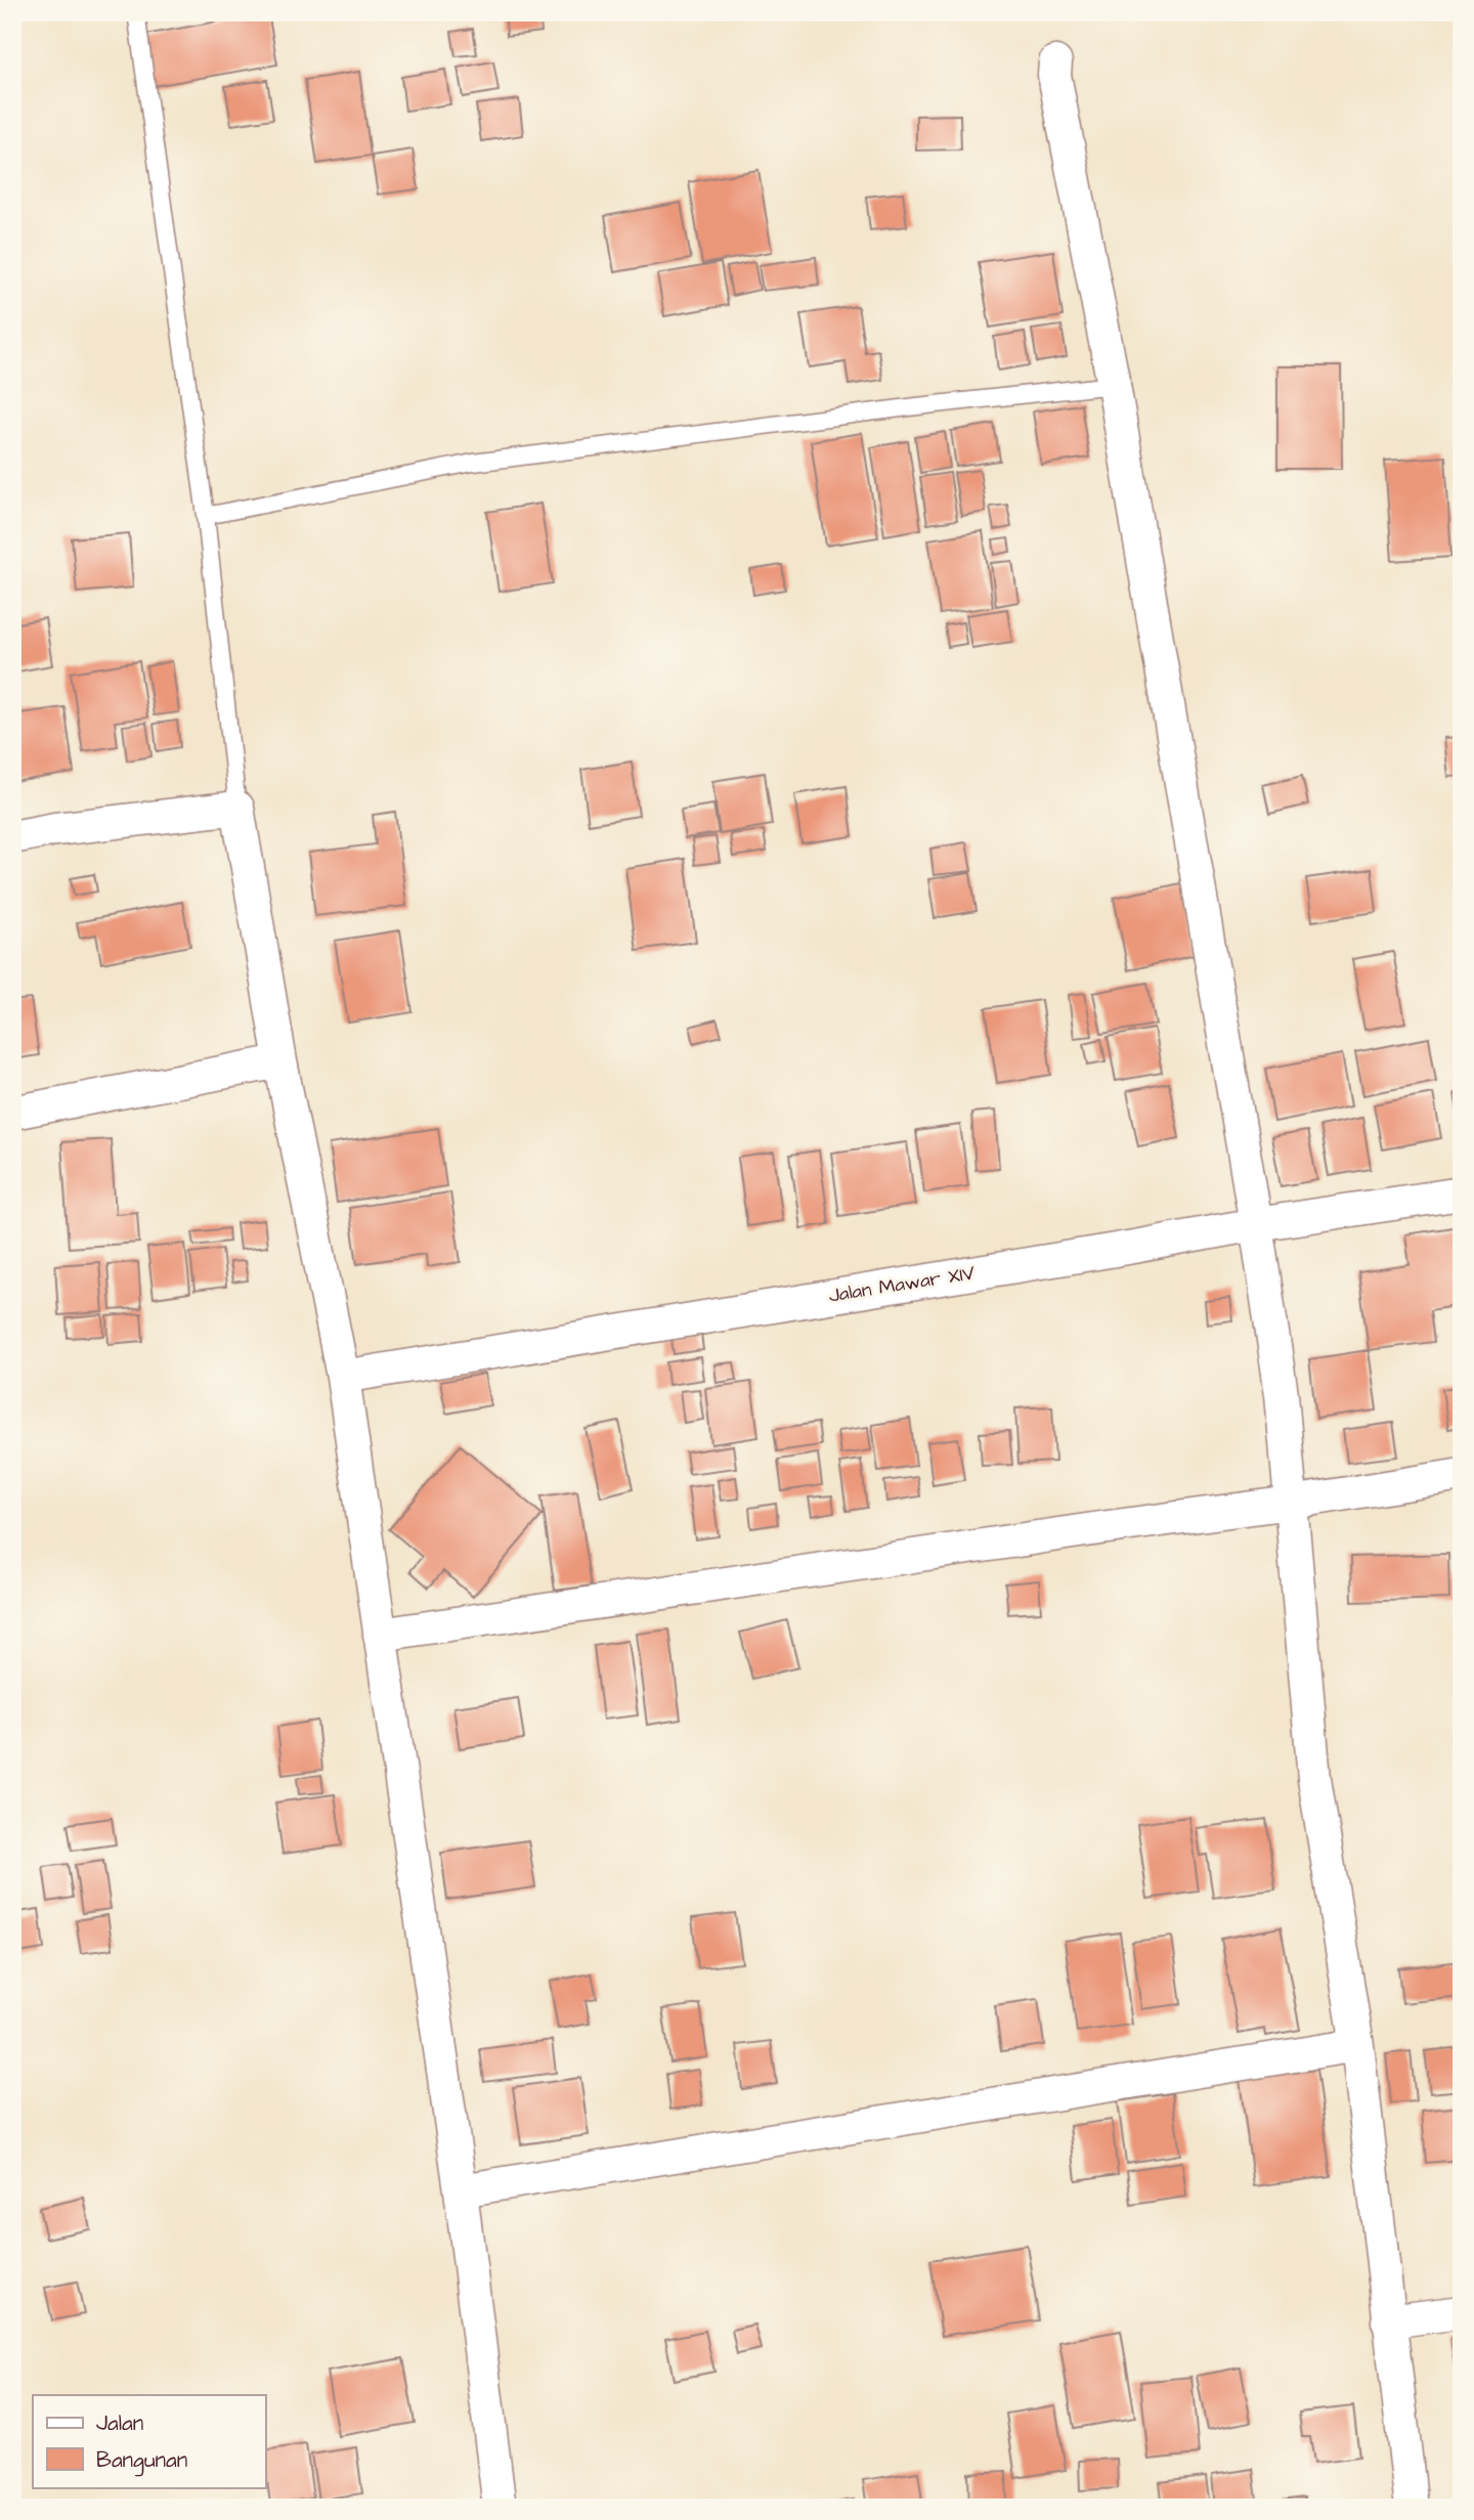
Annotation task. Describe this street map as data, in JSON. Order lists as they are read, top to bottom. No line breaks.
{"streets":{"street":["Jalan Mawar XIV"]},"legend":["Jalan","Bangunan"]}
